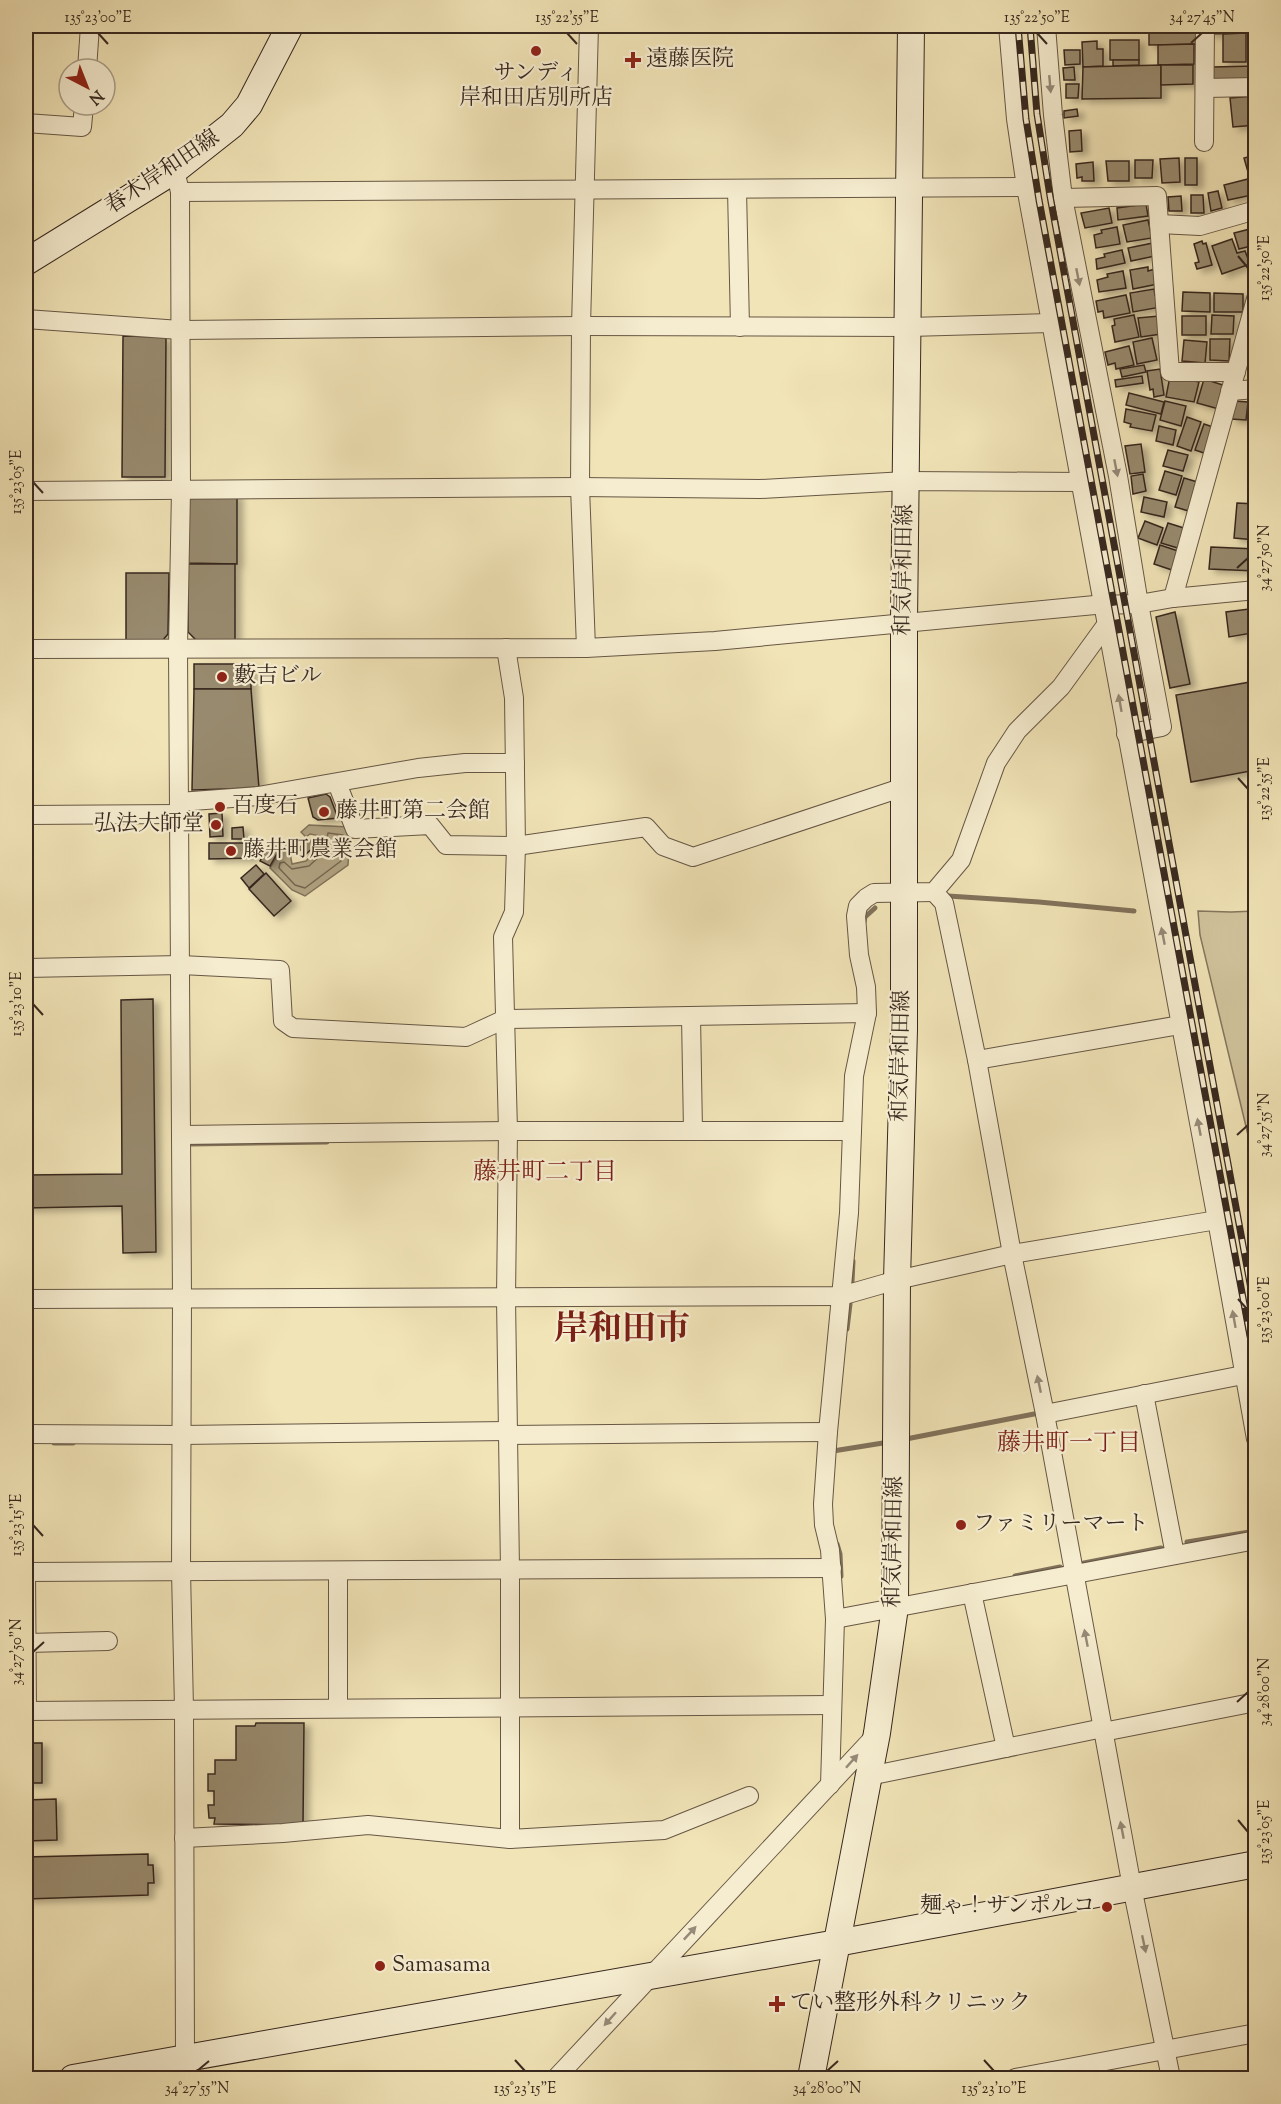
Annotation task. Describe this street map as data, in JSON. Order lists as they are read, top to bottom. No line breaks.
{"streets":{"main road":["春木岸和田線","和気岸和田線"]},"districts":["藤井町二丁目","岸和田市","藤井町一丁目"],"places":{"other":["サンディ 岸和田店別所店","藪吉ビル","百度石","藤井町第二会館","弘法大師堂","藤井町農業会館","ファミリーマート","麺ゃ！サンポルコ","Samasama"],"health":["遠藤医院","てい整形外科クリニック"]},"north":"bottom right","coordinates":["135°23'00\"E","135°22'55\"E","135°22'50\"E","34°27'45\"N","135°23'05\"E","34°27'50\"N","135°23'10\"E","34°27'55\"N","135°23'15\"E","34°28'00\"N"]}
